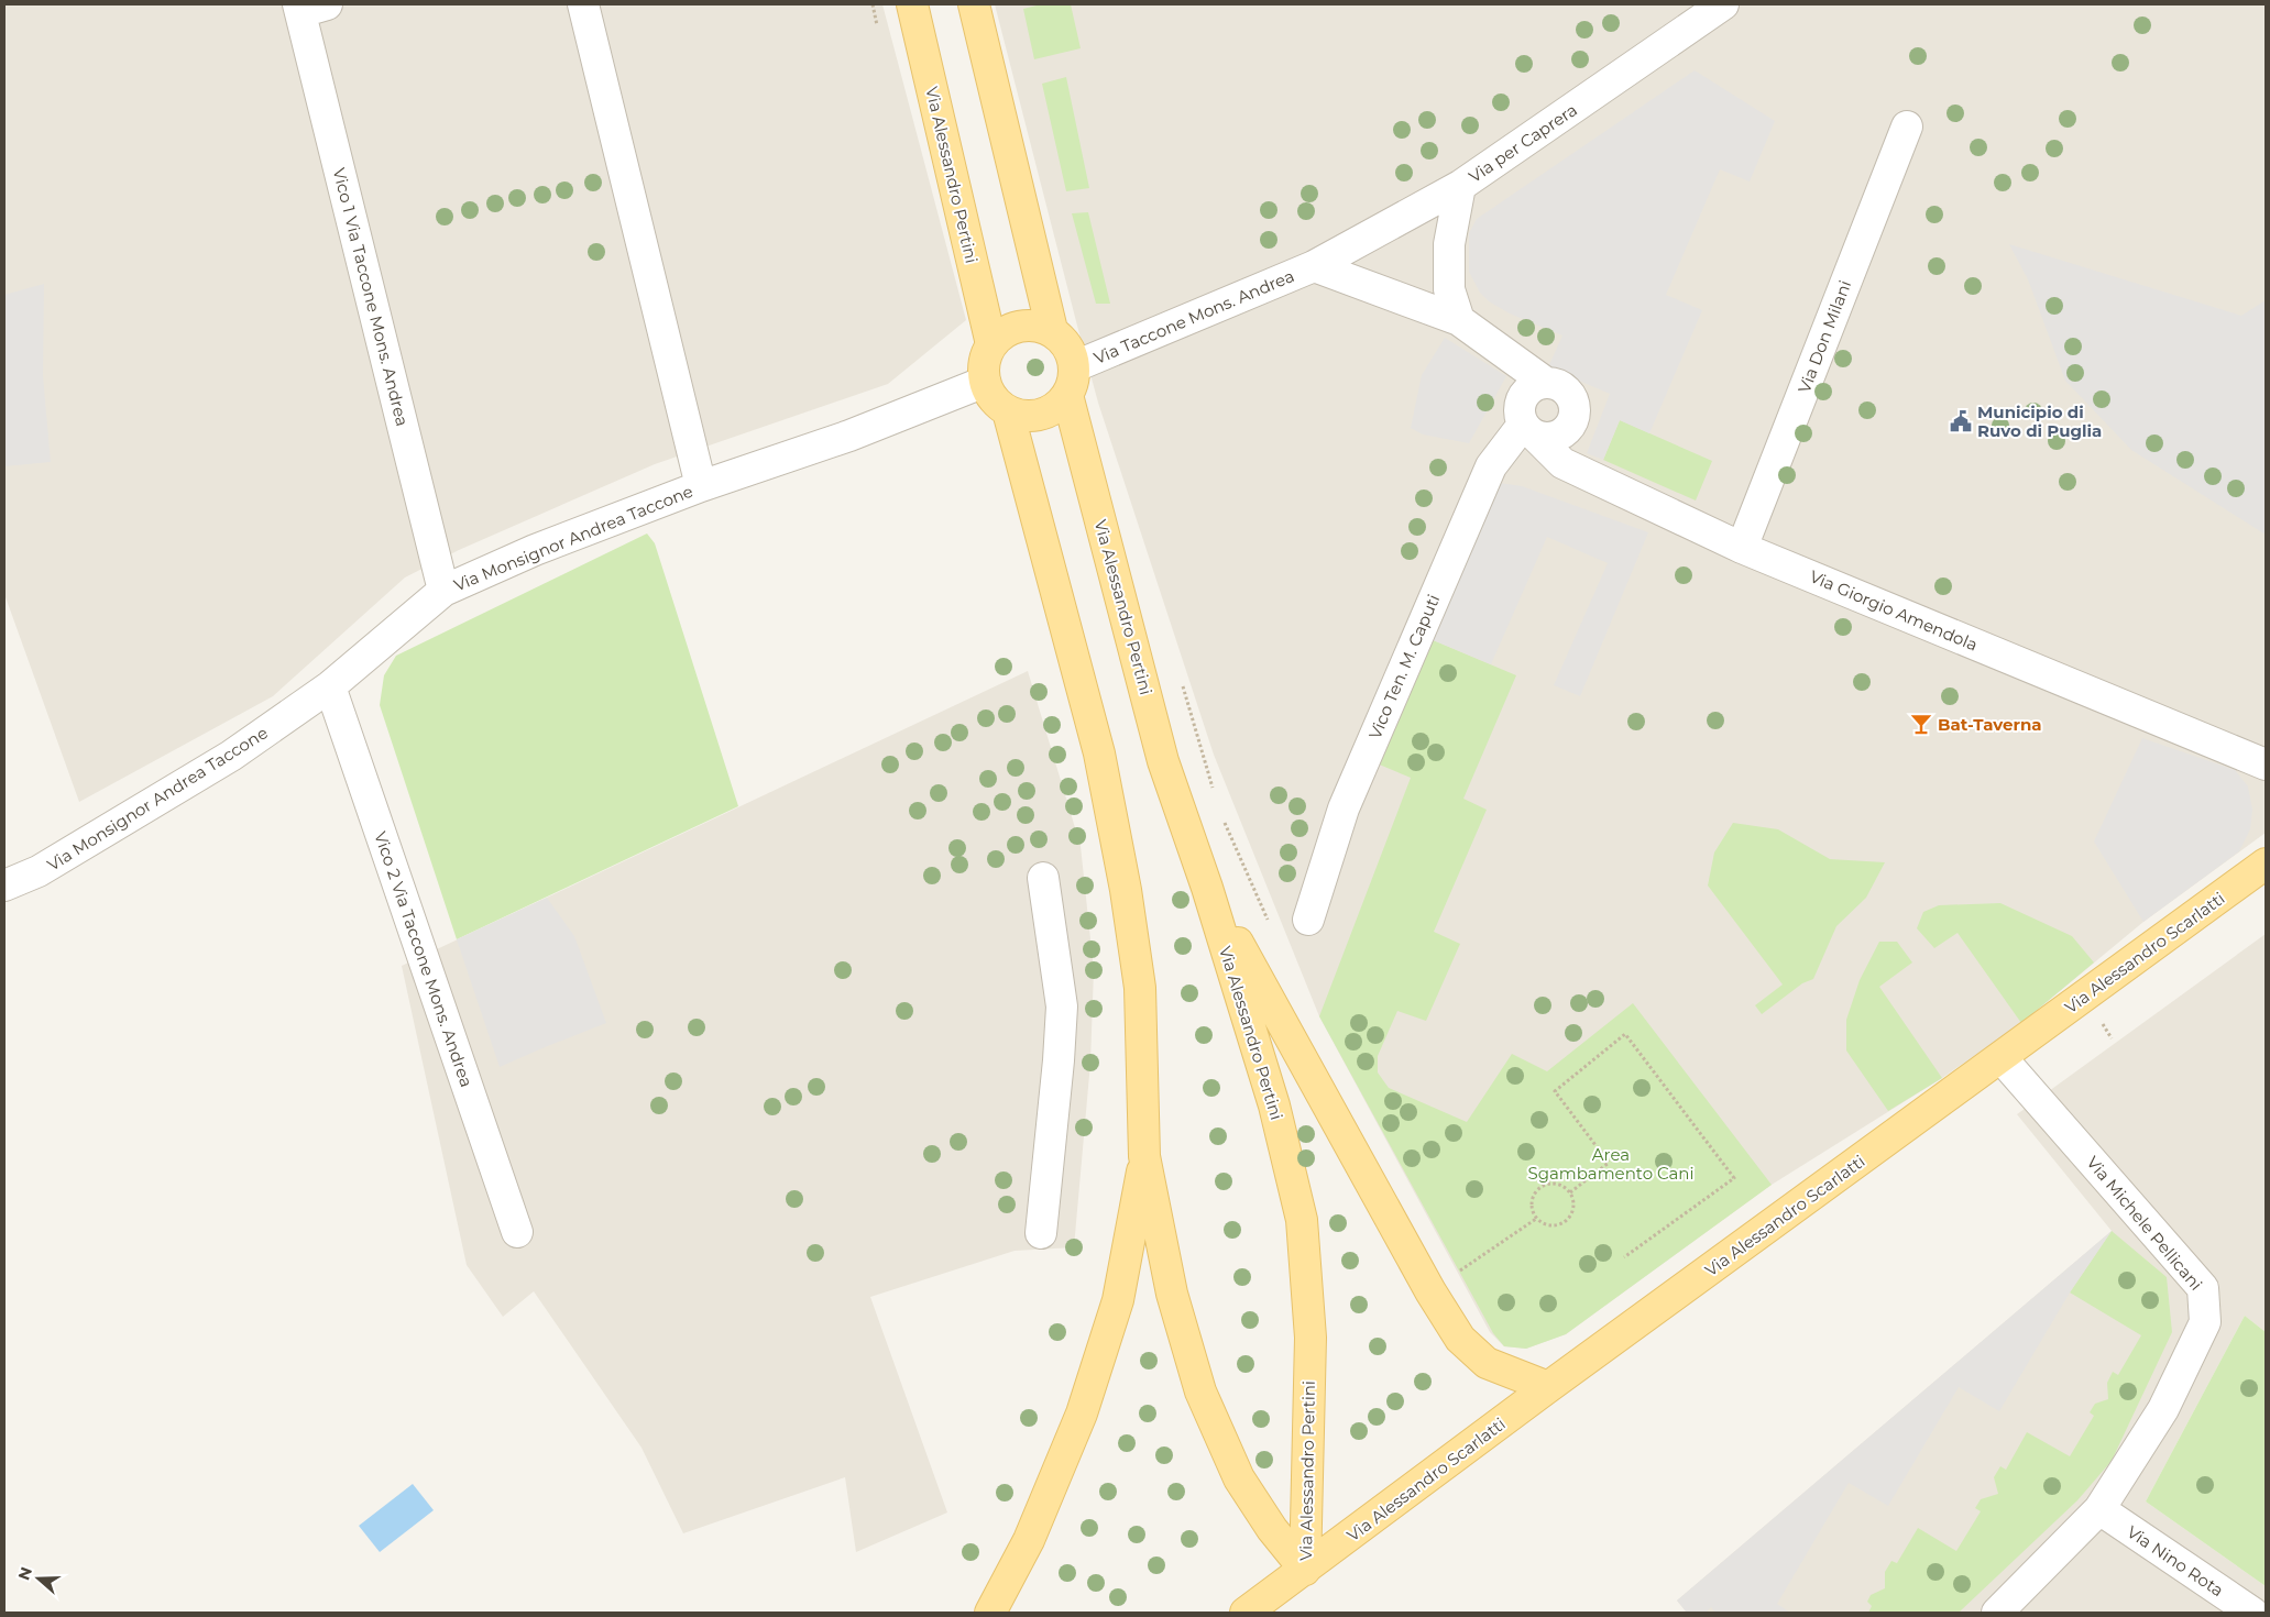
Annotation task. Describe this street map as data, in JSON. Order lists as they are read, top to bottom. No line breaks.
{"streets":{"main road":["Via Alessandro Pertini","Via Alessandro Scarlatti"],"street":["Via per Caprera","Vico 1 Via Taccone Mons. Andrea","Via Taccone Mons. Andrea","Via Don Milani","Via Monsignor Andrea Taccone","Via Giorgio Amendola","Vico Ten. M. Caputi","Vico 2 Via Taccone Mons. Andrea","Via Michele Pellicani","Via Nino Rota"]},"crossings":[["Via per Caprera","Via Taccone Mons. Andrea"],["Via Alessandro Pertini","Via Taccone Mons. Andrea"],["Via Alessandro Pertini","Via Monsignor Andrea Taccone"],["Via Alessandro Pertini","Via Alessandro Scarlatti"],["Vico 1 Via Taccone Mons. Andrea","Via Monsignor Andrea Taccone"],["Via Taccone Mons. Andrea","Via Monsignor Andrea Taccone"],["Via Don Milani","Via Giorgio Amendola"],["Via Monsignor Andrea Taccone","Vico 2 Via Taccone Mons. Andrea"],["Via Giorgio Amendola","Vico Ten. M. Caputi"],["Via Alessandro Scarlatti","Via Michele Pellicani"],["Via Michele Pellicani","Via Nino Rota"]],"parks":["Area Sgambamento Cani"],"places":{"public building":["Municipio di Ruvo di Puglia"],"bar":["Bat-Taverna"]},"north":"left"}
